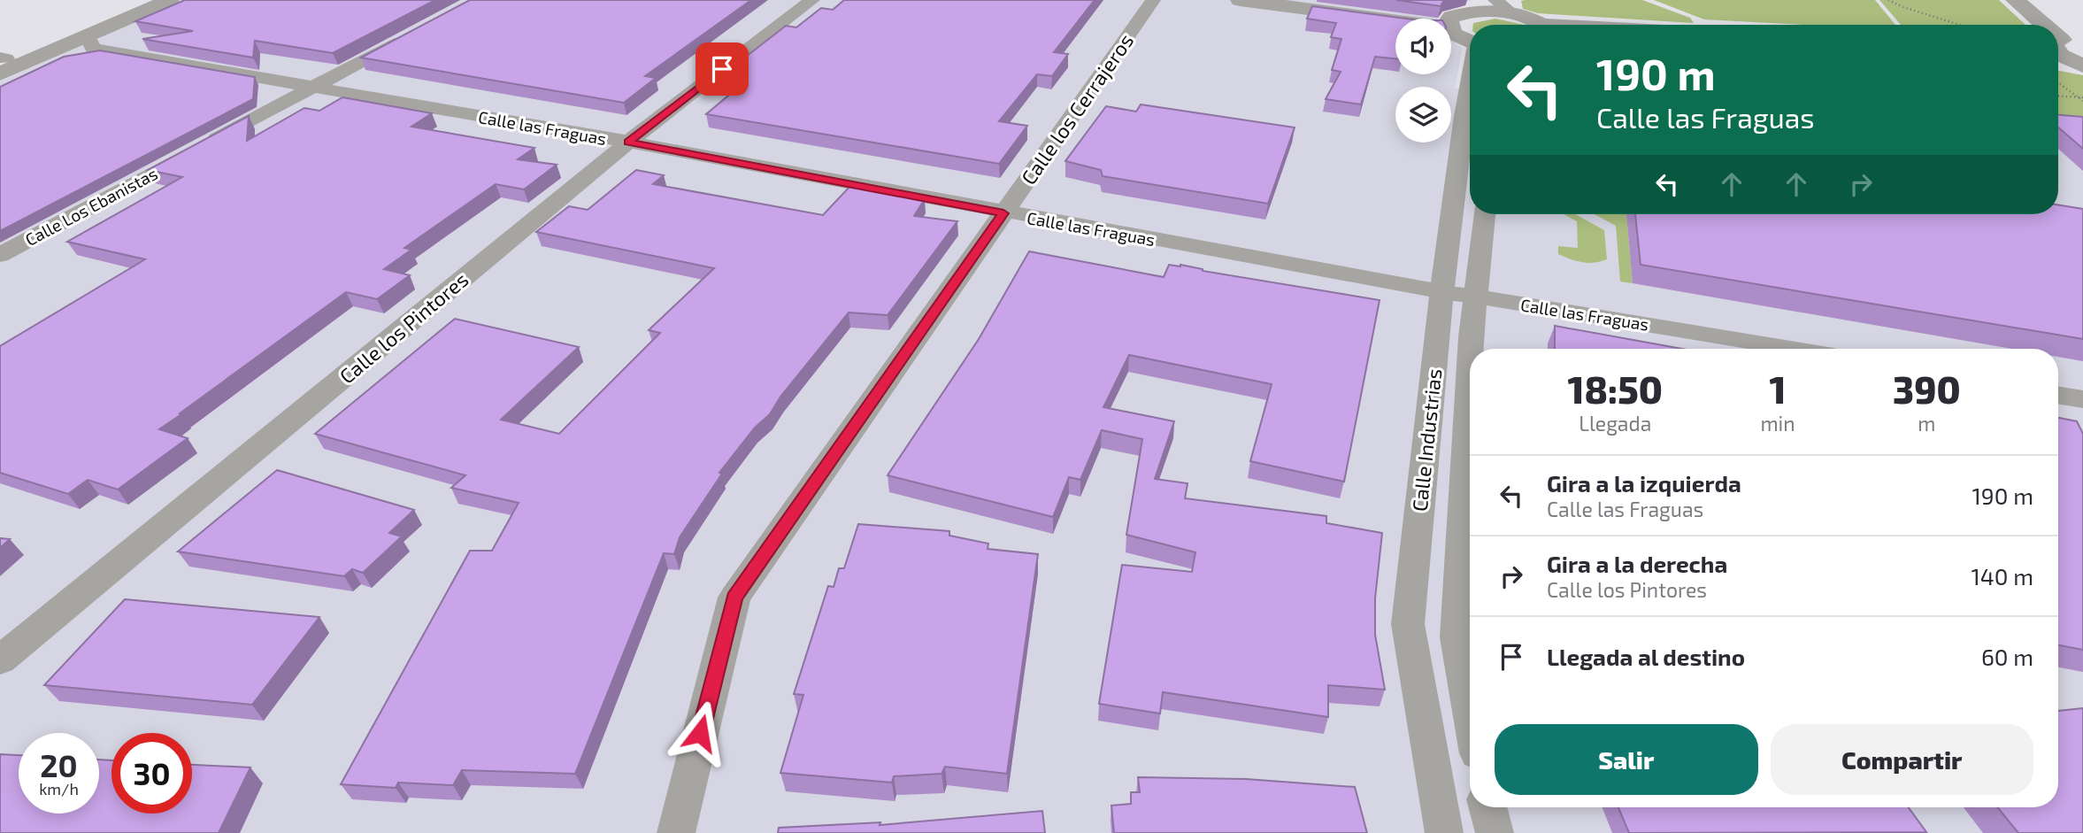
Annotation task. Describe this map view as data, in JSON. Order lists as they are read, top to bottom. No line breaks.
{"streets":{"street":["Calle los Cerrajeros","Calle las Fraguas","Calle Los Ebanistas","Calle los Pintores","Calle Industrias"]},"crossings":[["Calle los Cerrajeros","Calle las Fraguas"],["Calle las Fraguas","Calle Los Ebanistas"],["Calle las Fraguas","Calle los Pintores"],["Calle las Fraguas","Calle Industrias"]],"page":{"turn":["190 m","Calle las Fraguas"],"eta":["18:50","Llegada","1","min","390","m"],"list":[{"name":"Gira a la izquierda","note":"Calle las Fraguas","value":"190 m"},{"name":"Gira a la derecha","note":"Calle los Pintores","value":"140 m"},{"name":"Llegada al destino","value":"60 m"}],"buttons":["Salir","Compartir"],"speed":"20 km/h","limit":"30"}}
